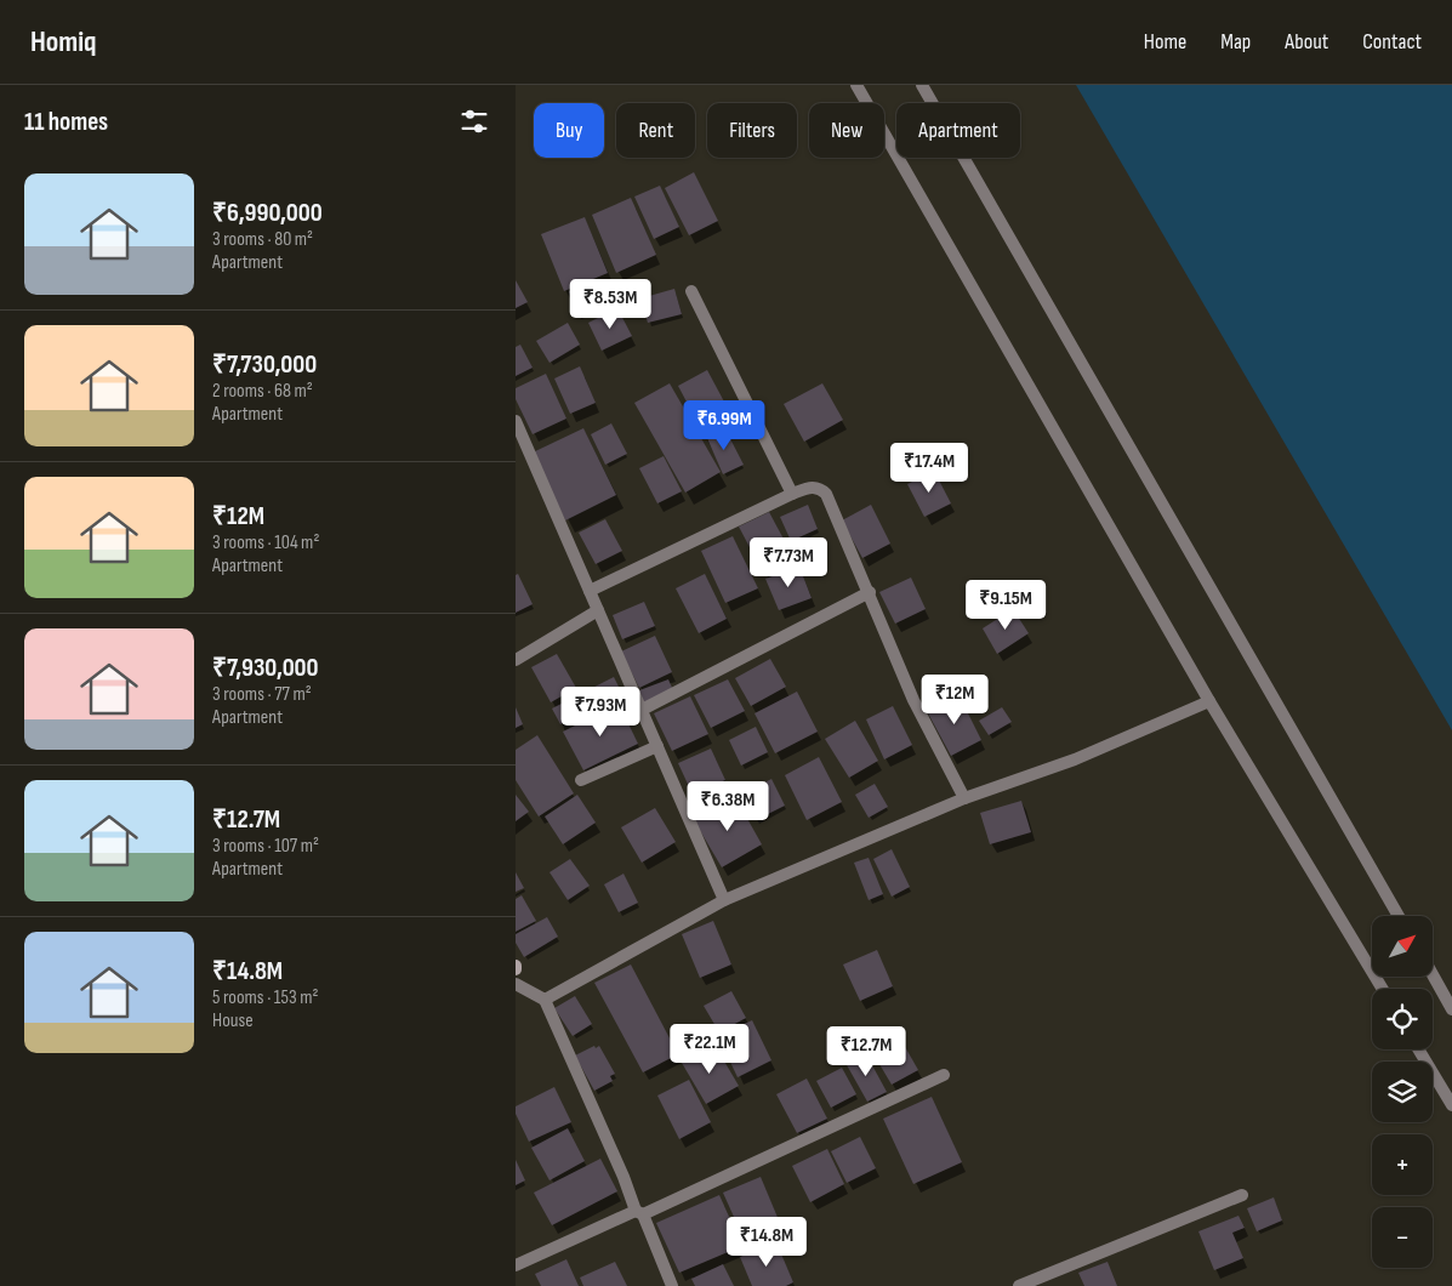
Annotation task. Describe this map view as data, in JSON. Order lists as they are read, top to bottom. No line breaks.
{"north":"top right","page":{"header":"Homiq","nav":["Home","Map","About","Contact"],"heading":"11 homes","chip":["Buy","Rent","Filters","New","Apartment"],"list":[{"name":"₹6,990,000","note":"3 rooms · 80 m² · Apartment"},{"name":"₹7,730,000","note":"2 rooms · 68 m² · Apartment"},{"name":"₹12M","note":"3 rooms · 104 m² · Apartment"},{"name":"₹7,930,000","note":"3 rooms · 77 m² · Apartment"},{"name":"₹12.7M","note":"3 rooms · 107 m² · Apartment"},{"name":"₹14.8M","note":"5 rooms · 153 m² · House"}],"price":["₹8.53M","₹6.99M","₹17.4M","₹7.73M","₹9.15M","₹12M","₹7.93M","₹6.38M","₹22.1M","₹12.7M","₹14.8M"],"map_buttons":["+","−"]}}
